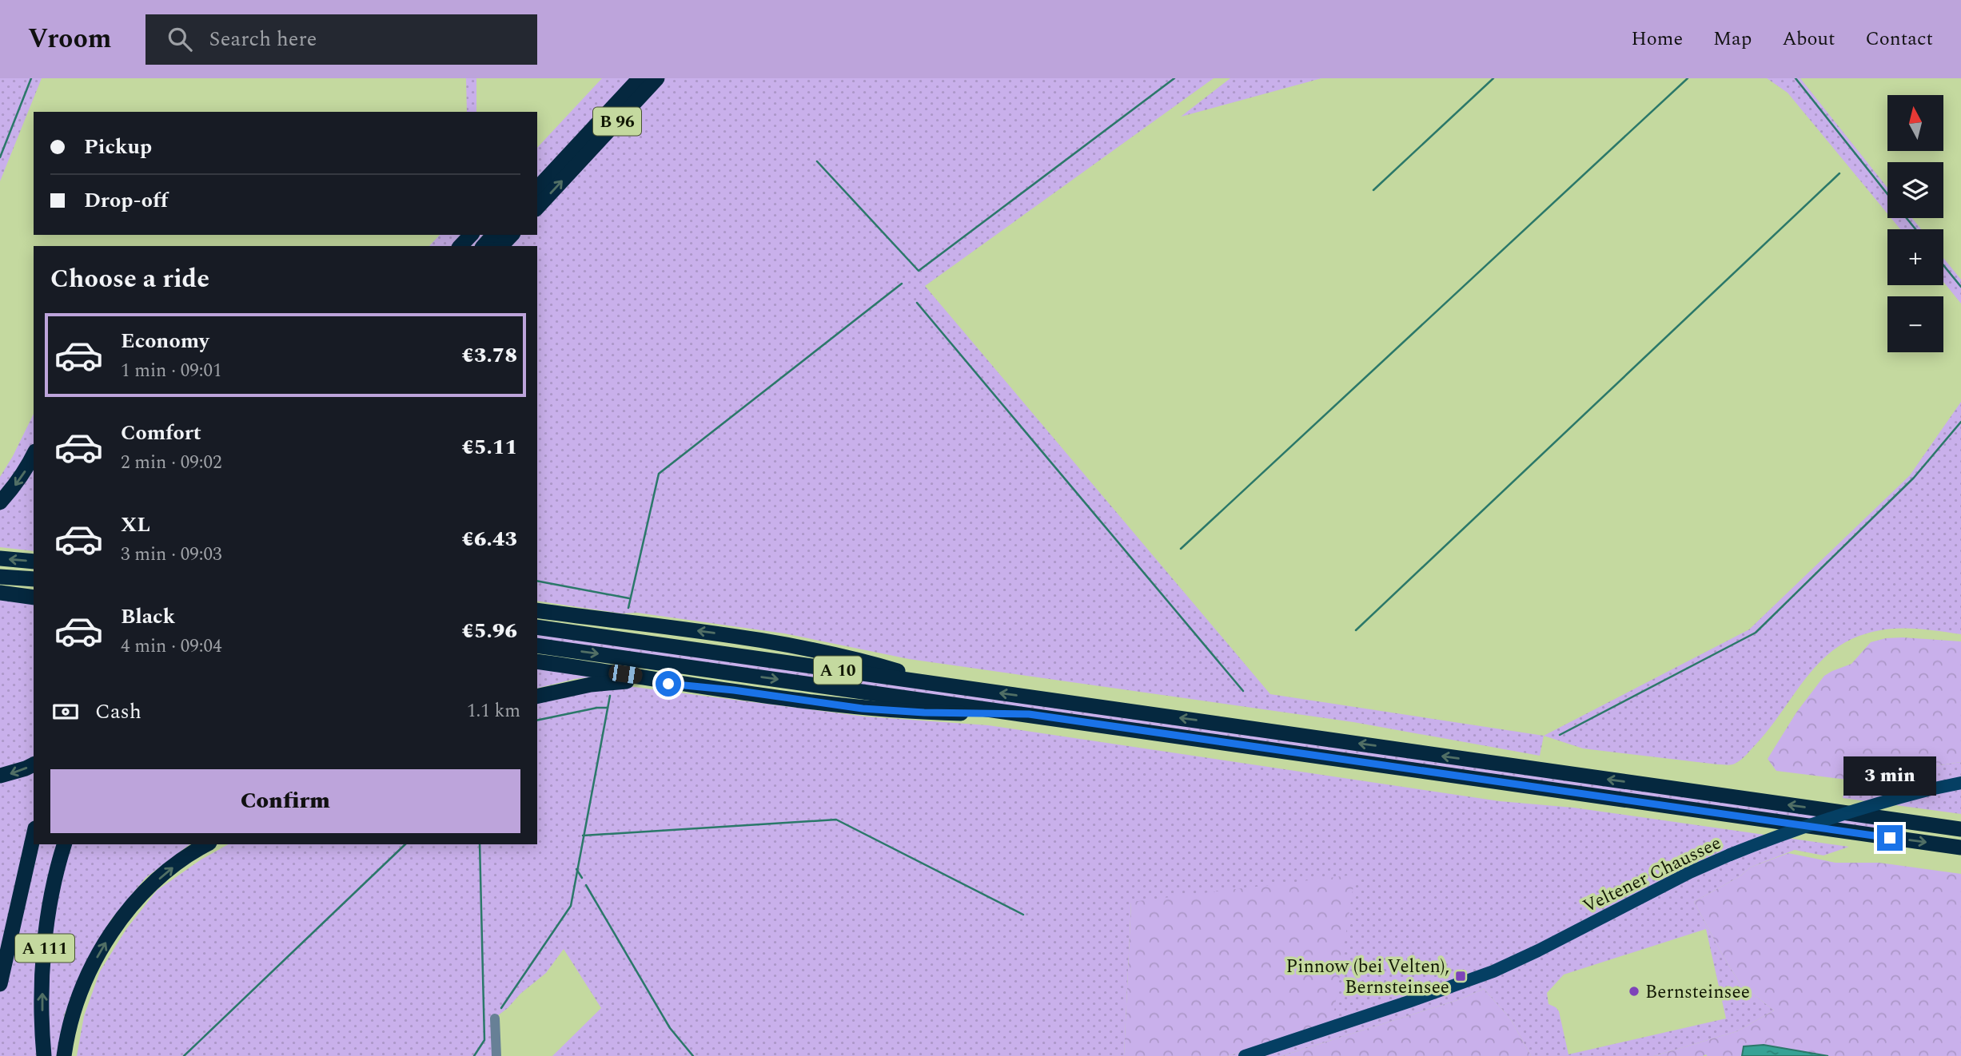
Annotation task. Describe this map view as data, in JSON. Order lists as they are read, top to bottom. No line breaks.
{"streets":{"highway":["B 96","A 10","A 111"],"main road":["Veltener Chaussee"]},"places":{"transit":["Pinnow (bei Velten), Bernsteinsee"],"other":["Bernsteinsee"]},"north":"top","page":{"header":"Vroom","search":"Search here","nav":["Home","Map","About","Contact"],"map_buttons":["+","−"],"banner":["Pickup","Drop-off"],"heading":"Choose a ride","list":[{"name":"Economy","note":"1 min · 09:01","value":"€3.78"},{"name":"Comfort","note":"2 min · 09:02","value":"€5.11"},{"name":"XL","note":"3 min · 09:03","value":"€6.43"},{"name":"Black","note":"4 min · 09:04","value":"€5.96"}],"pay":["Cash","1.1 km"],"bubble":"3 min","buttons":"Confirm"}}
